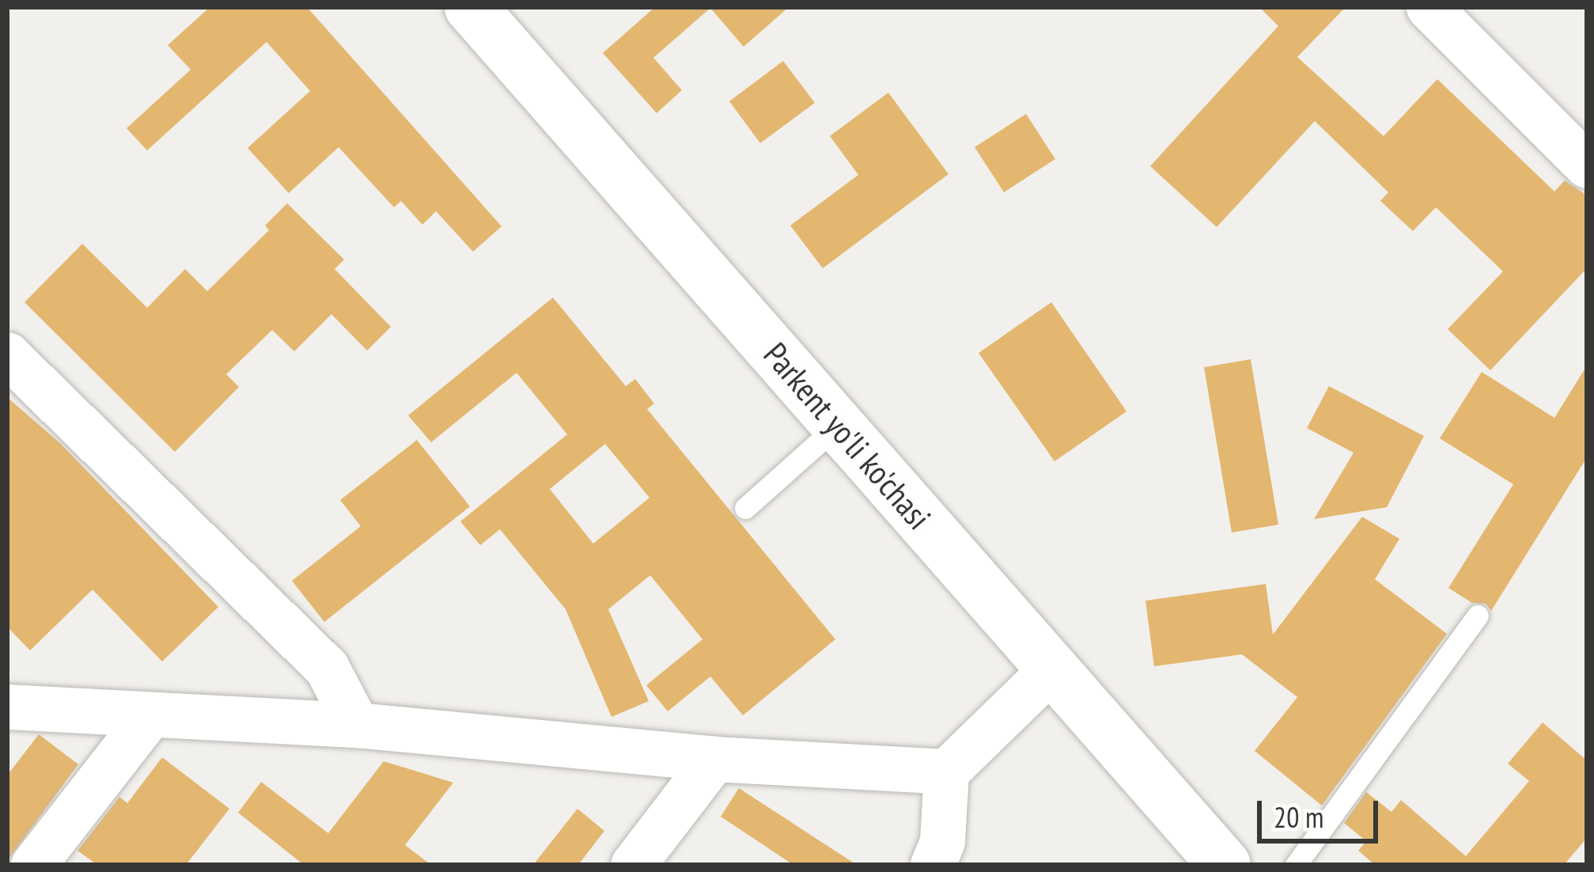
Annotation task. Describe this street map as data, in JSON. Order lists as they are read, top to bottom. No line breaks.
{"streets":{"street":["Parkent yo'li ko'chasi"]},"scale_bar":"20 m"}
